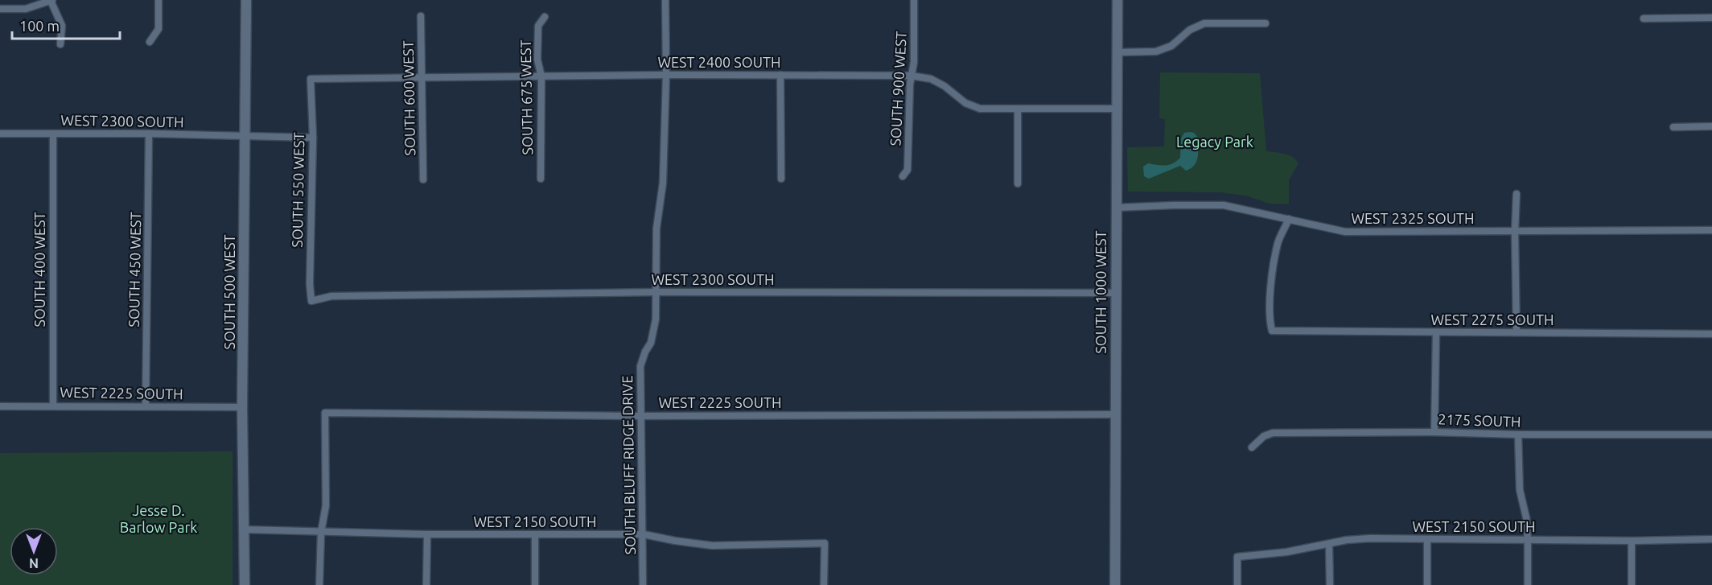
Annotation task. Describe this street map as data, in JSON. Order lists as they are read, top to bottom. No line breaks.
{"streets":{"main road":["SOUTH 500 WEST","SOUTH 1000 WEST"],"street":["WEST 2400 SOUTH","SOUTH 900 WEST","SOUTH 675 WEST","SOUTH 600 WEST","WEST 2300 SOUTH","SOUTH 550 WEST","WEST 2325 SOUTH","SOUTH 400 WEST","SOUTH 450 WEST","WEST 2275 SOUTH","WEST 2225 SOUTH","2175 SOUTH","SOUTH BLUFF RIDGE DRIVE","WEST 2150 SOUTH"]},"crossings":[["WEST 2400 SOUTH","SOUTH 900 WEST"],["WEST 2400 SOUTH","SOUTH 675 WEST"],["WEST 2400 SOUTH","SOUTH 600 WEST"],["WEST 2400 SOUTH","SOUTH 550 WEST"],["WEST 2400 SOUTH","SOUTH 1000 WEST"],["WEST 2400 SOUTH","SOUTH BLUFF RIDGE DRIVE"],["WEST 2300 SOUTH","SOUTH 550 WEST"],["WEST 2300 SOUTH","SOUTH 400 WEST"],["WEST 2300 SOUTH","SOUTH 450 WEST"],["WEST 2300 SOUTH","SOUTH 500 WEST"],["WEST 2300 SOUTH","SOUTH 1000 WEST"],["WEST 2300 SOUTH","SOUTH BLUFF RIDGE DRIVE"],["WEST 2325 SOUTH","SOUTH 1000 WEST"],["WEST 2325 SOUTH","WEST 2275 SOUTH"],["SOUTH 400 WEST","WEST 2225 SOUTH"],["SOUTH 450 WEST","WEST 2225 SOUTH"],["SOUTH 500 WEST","WEST 2225 SOUTH"],["SOUTH 500 WEST","WEST 2150 SOUTH"],["SOUTH 1000 WEST","WEST 2225 SOUTH"],["WEST 2225 SOUTH","SOUTH BLUFF RIDGE DRIVE"],["WEST 2225 SOUTH","WEST 2150 SOUTH"],["SOUTH BLUFF RIDGE DRIVE","WEST 2150 SOUTH"]],"parks":["Legacy Park","Jesse D. Barlow Park"],"scale_bar":"100 m","north":"bottom"}
